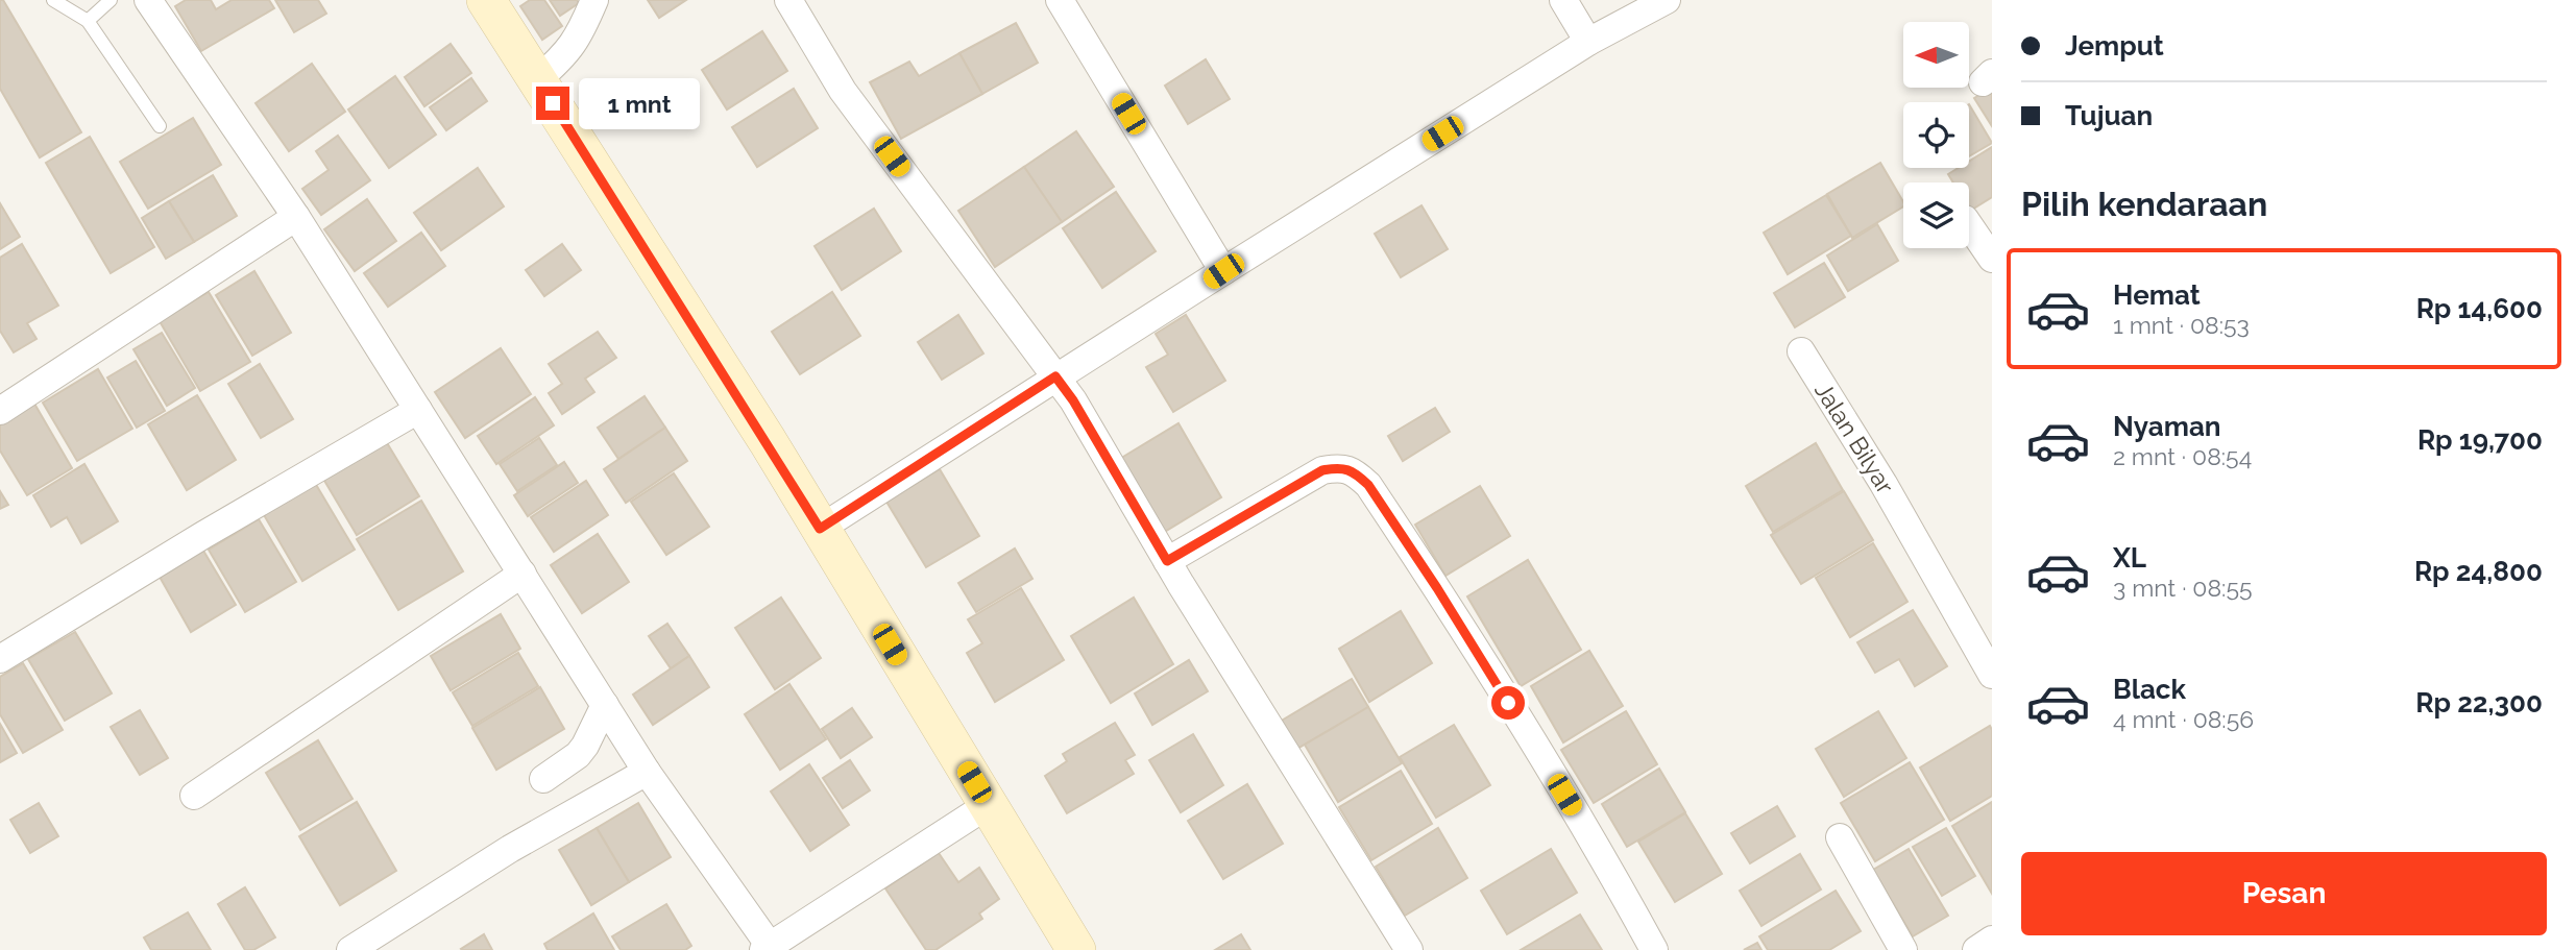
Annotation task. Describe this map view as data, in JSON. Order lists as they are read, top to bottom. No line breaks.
{"streets":{"street":["Jalan Bilyar"]},"north":"left","page":{"banner":["Jemput","Tujuan"],"bubble":"1 mnt","heading":"Pilih kendaraan","list":[{"name":"Hemat","note":"1 mnt · 08:53","value":"Rp 14,600"},{"name":"Nyaman","note":"2 mnt · 08:54","value":"Rp 19,700"},{"name":"XL","note":"3 mnt · 08:55","value":"Rp 24,800"},{"name":"Black","note":"4 mnt · 08:56","value":"Rp 22,300"}],"buttons":"Pesan"}}
